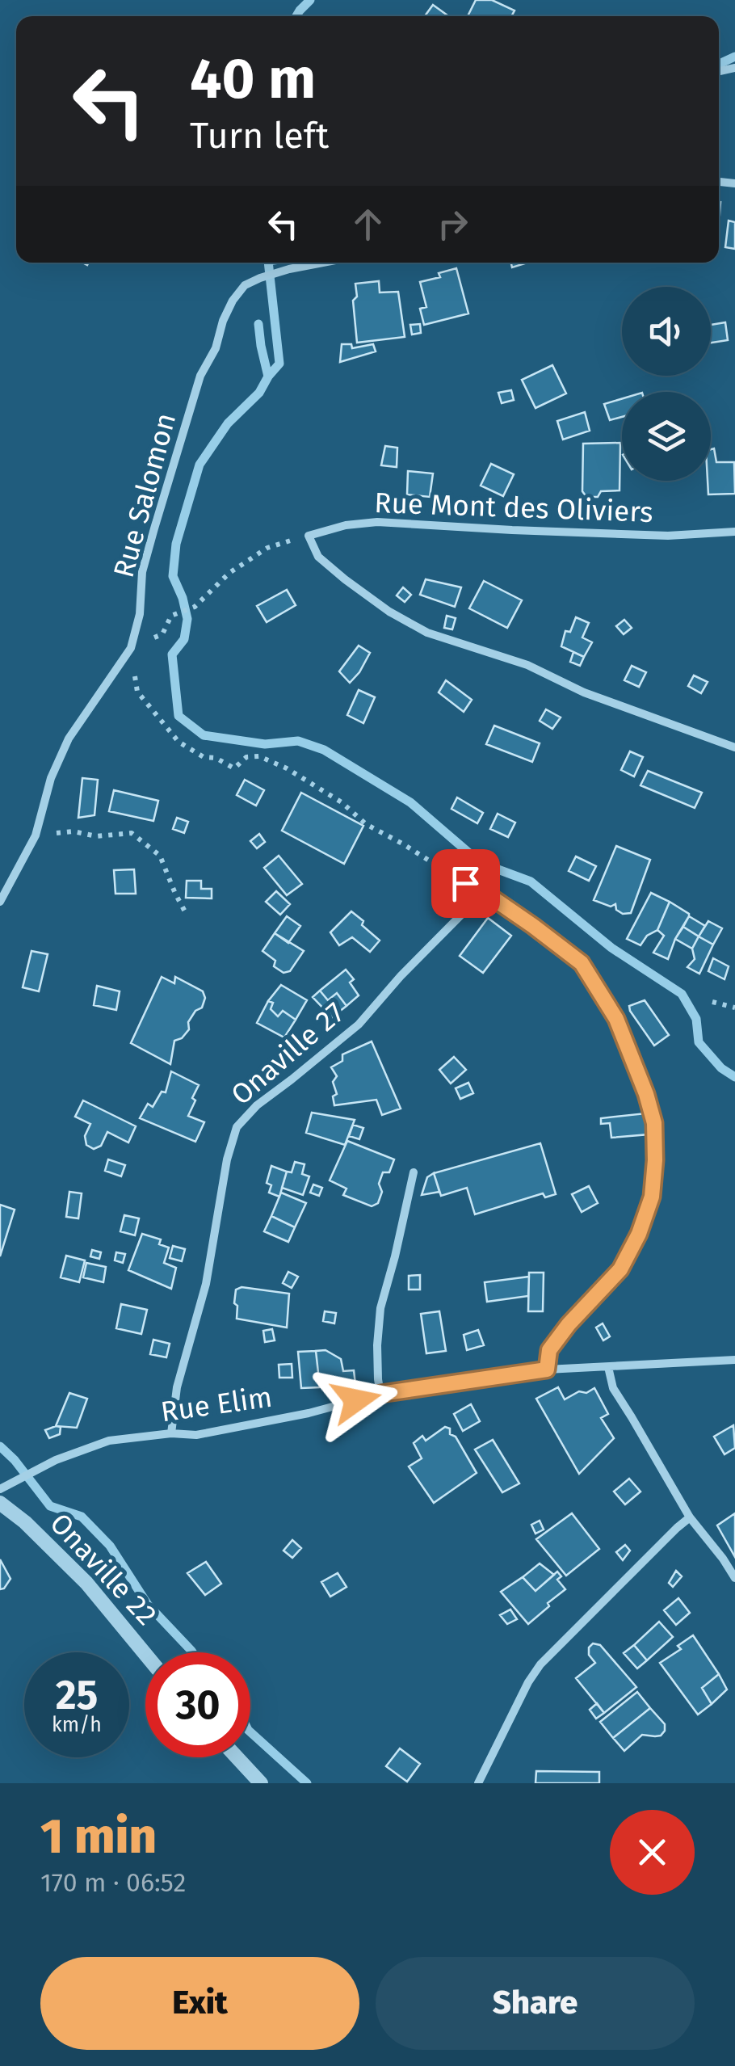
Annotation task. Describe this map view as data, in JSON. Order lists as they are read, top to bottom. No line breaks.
{"streets":{"street":["Rue Salomon","Rue Mont des Oliviers","Onaville 27","Rue Elim","Onaville 22"]},"crossings":[["Onaville 27","Rue Elim"]],"page":{"turn":["40 m","Turn left"],"speed":"25 km/h","limit":"30","heading":["1 min","170 m · 06:52"],"buttons":["Exit","Share"]}}
